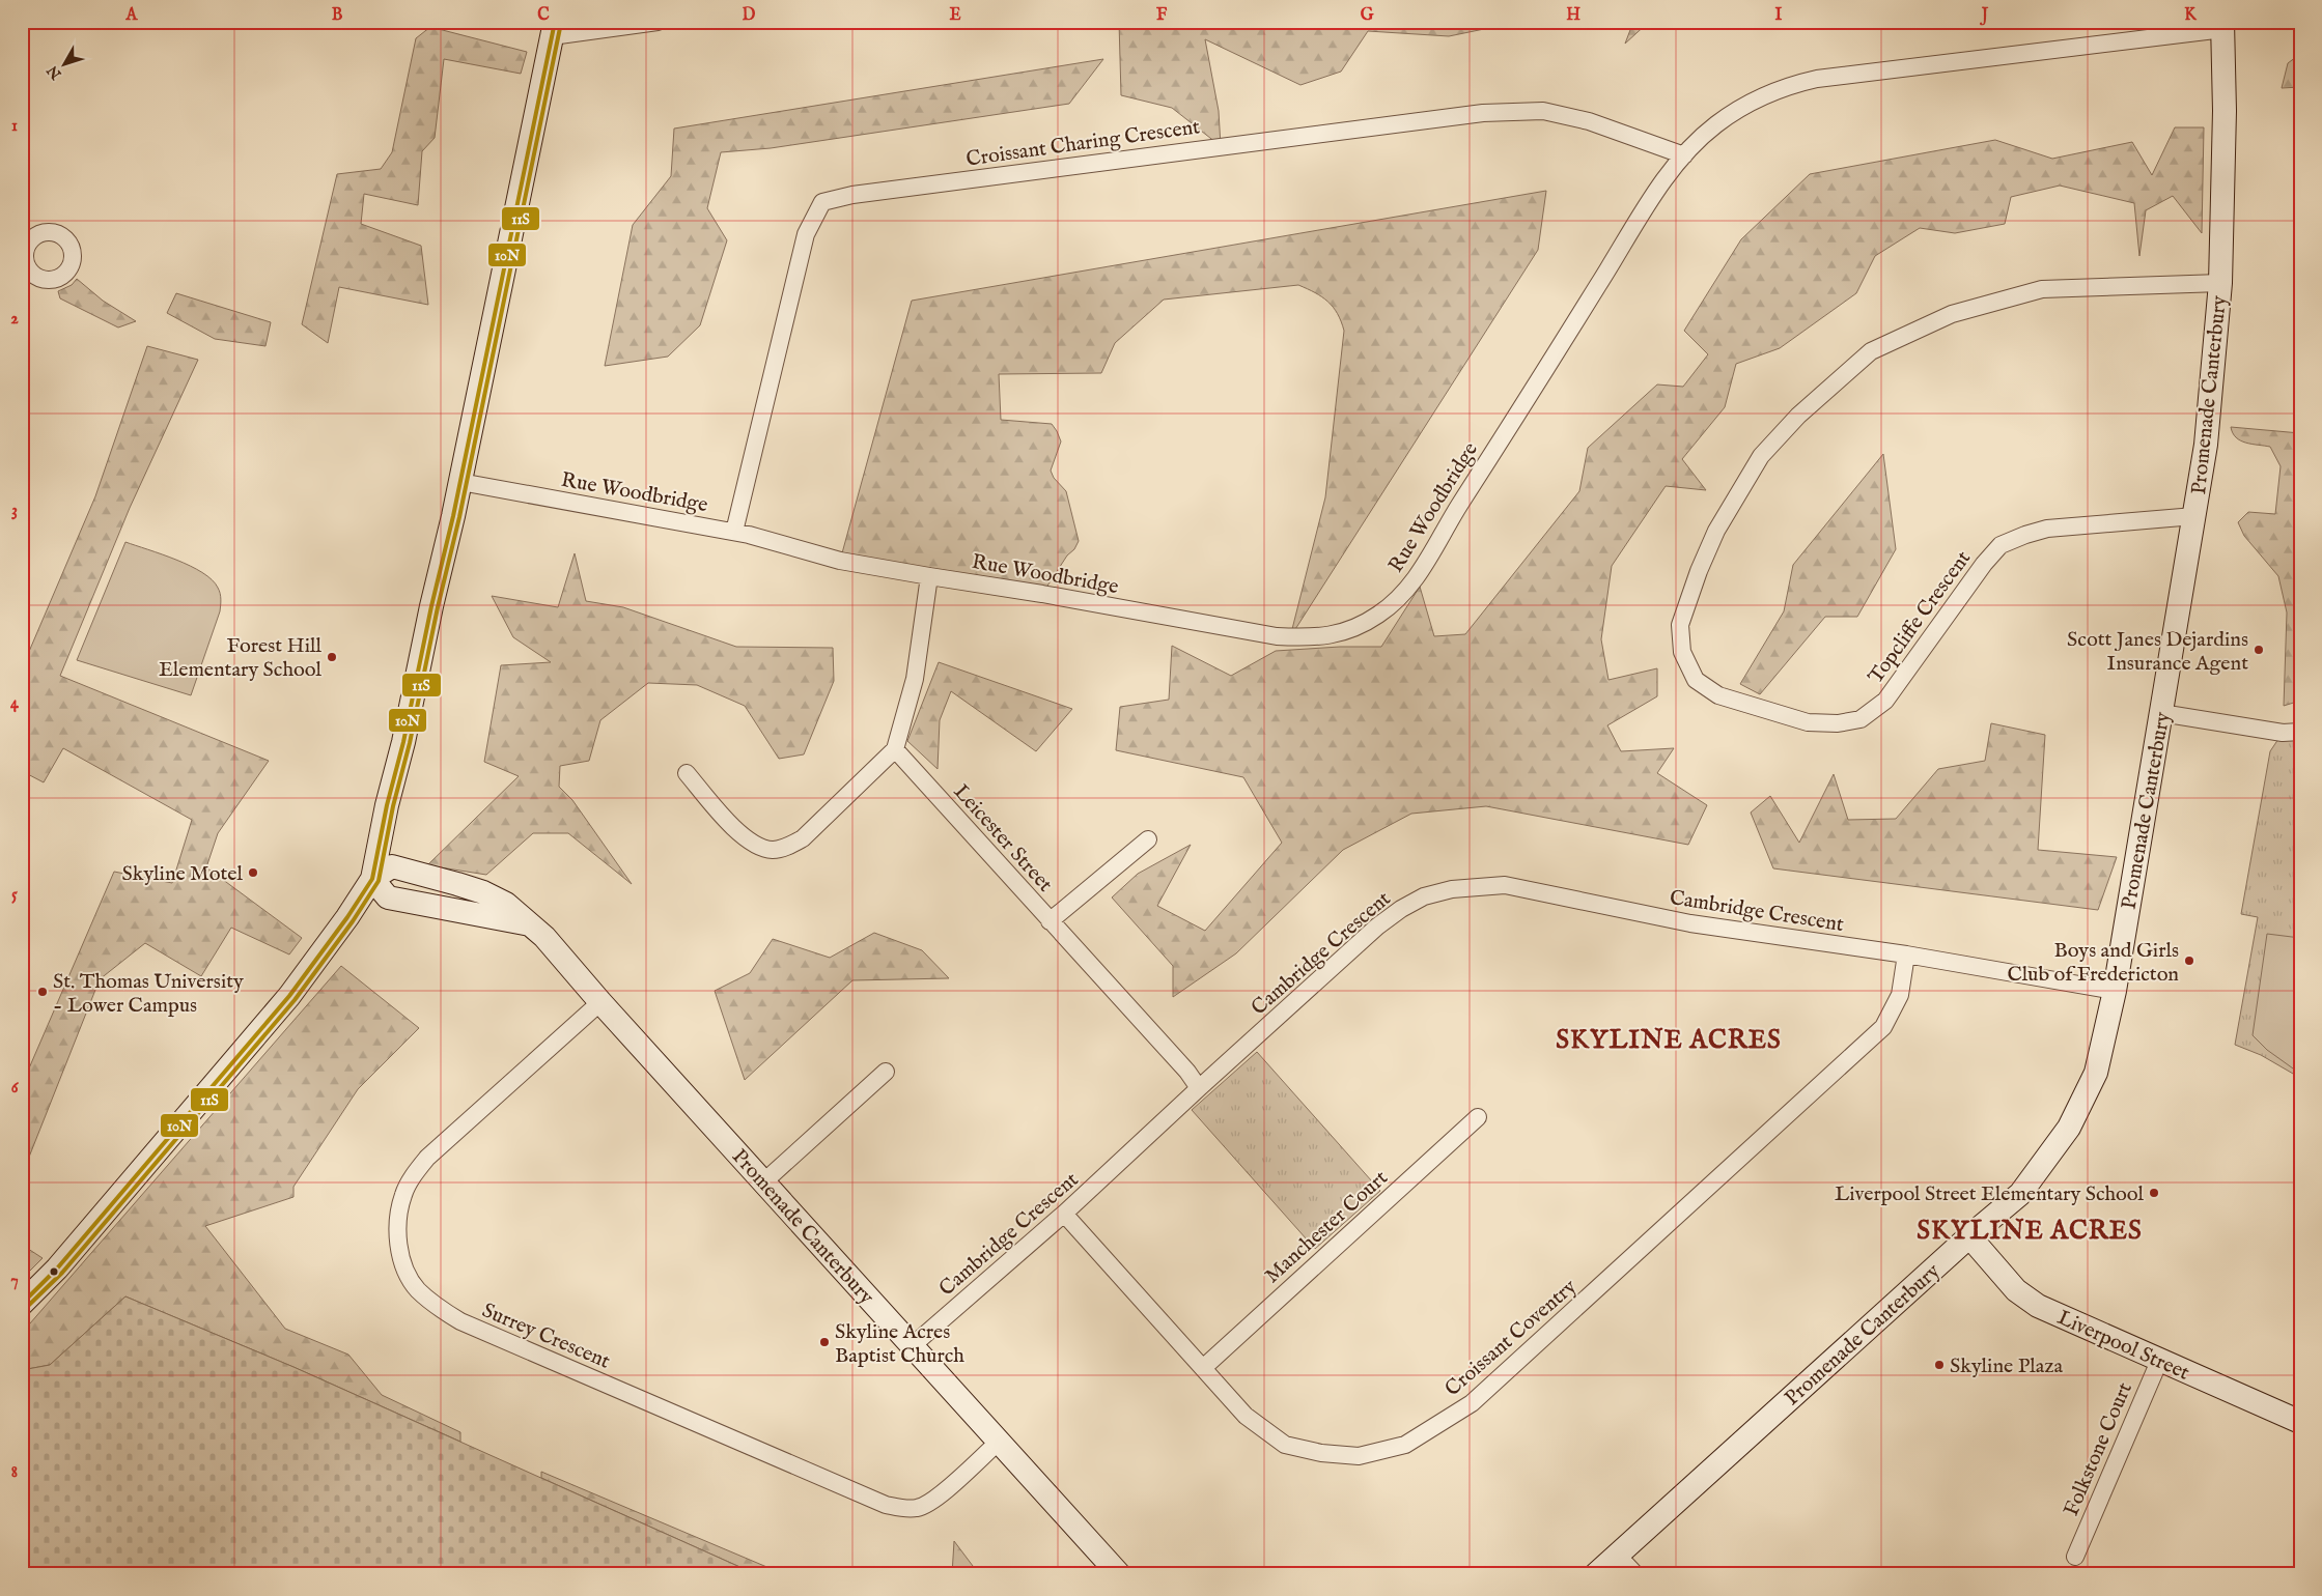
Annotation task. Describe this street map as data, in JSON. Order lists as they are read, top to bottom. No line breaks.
{"streets":{"street":["Croissant Charing Crescent","Promenade Canterbury","Rue Woodbridge","Topcliffe Crescent","Leicester Street","Cambridge Crescent","Manchester Court","Surrey Crescent","Croissant Coventry","Liverpool Street","Folkstone Court"]},"crossings":[["Croissant Charing Crescent","Rue Woodbridge"],["Promenade Canterbury","Rue Woodbridge"],["Promenade Canterbury","Topcliffe Crescent"],["Promenade Canterbury","Cambridge Crescent"],["Promenade Canterbury","Surrey Crescent"],["Promenade Canterbury","Liverpool Street"],["Leicester Street","Cambridge Crescent"],["Cambridge Crescent","Croissant Coventry"],["Manchester Court","Croissant Coventry"],["Liverpool Street","Folkstone Court"]],"districts":["SKYLINE ACRES","SKYLINE ACRES"],"places":["Scott Janes Dejardins Insurance Agent","Forest Hill Elementary School","Skyline Motel","Boys and Girls Club of Fredericton","St. Thomas University - Lower Campus","Liverpool Street Elementary School","Skyline Acres Baptist Church","Skyline Plaza"],"lines":["transit line 10N","transit line 11S"],"north":"bottom left","grid":{"columns":["A","B","C","D","E","F","G","H","I","J","K"],"rows":["1","2","3","4","5","6","7","8"]}}
